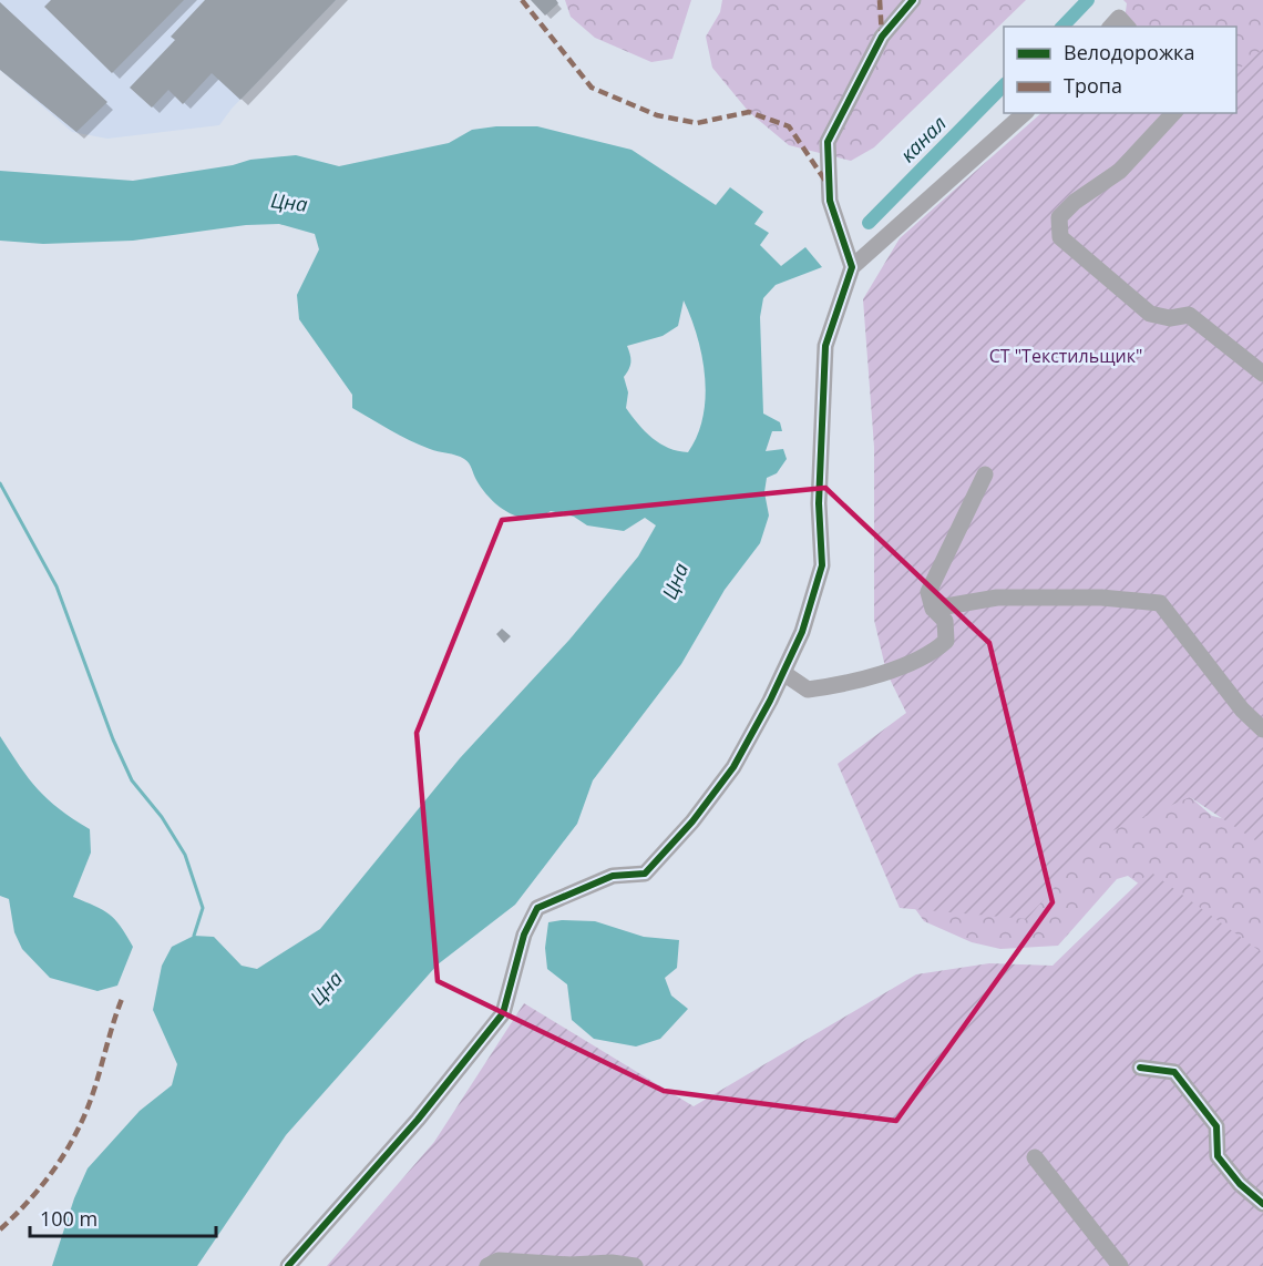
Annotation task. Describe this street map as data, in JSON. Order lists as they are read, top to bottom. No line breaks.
{"water":["канал","Цна"],"parks":["СТ \"Текстильщик\""],"legend":["Велодорожка","Тропа"],"scale_bar":"100 m"}
